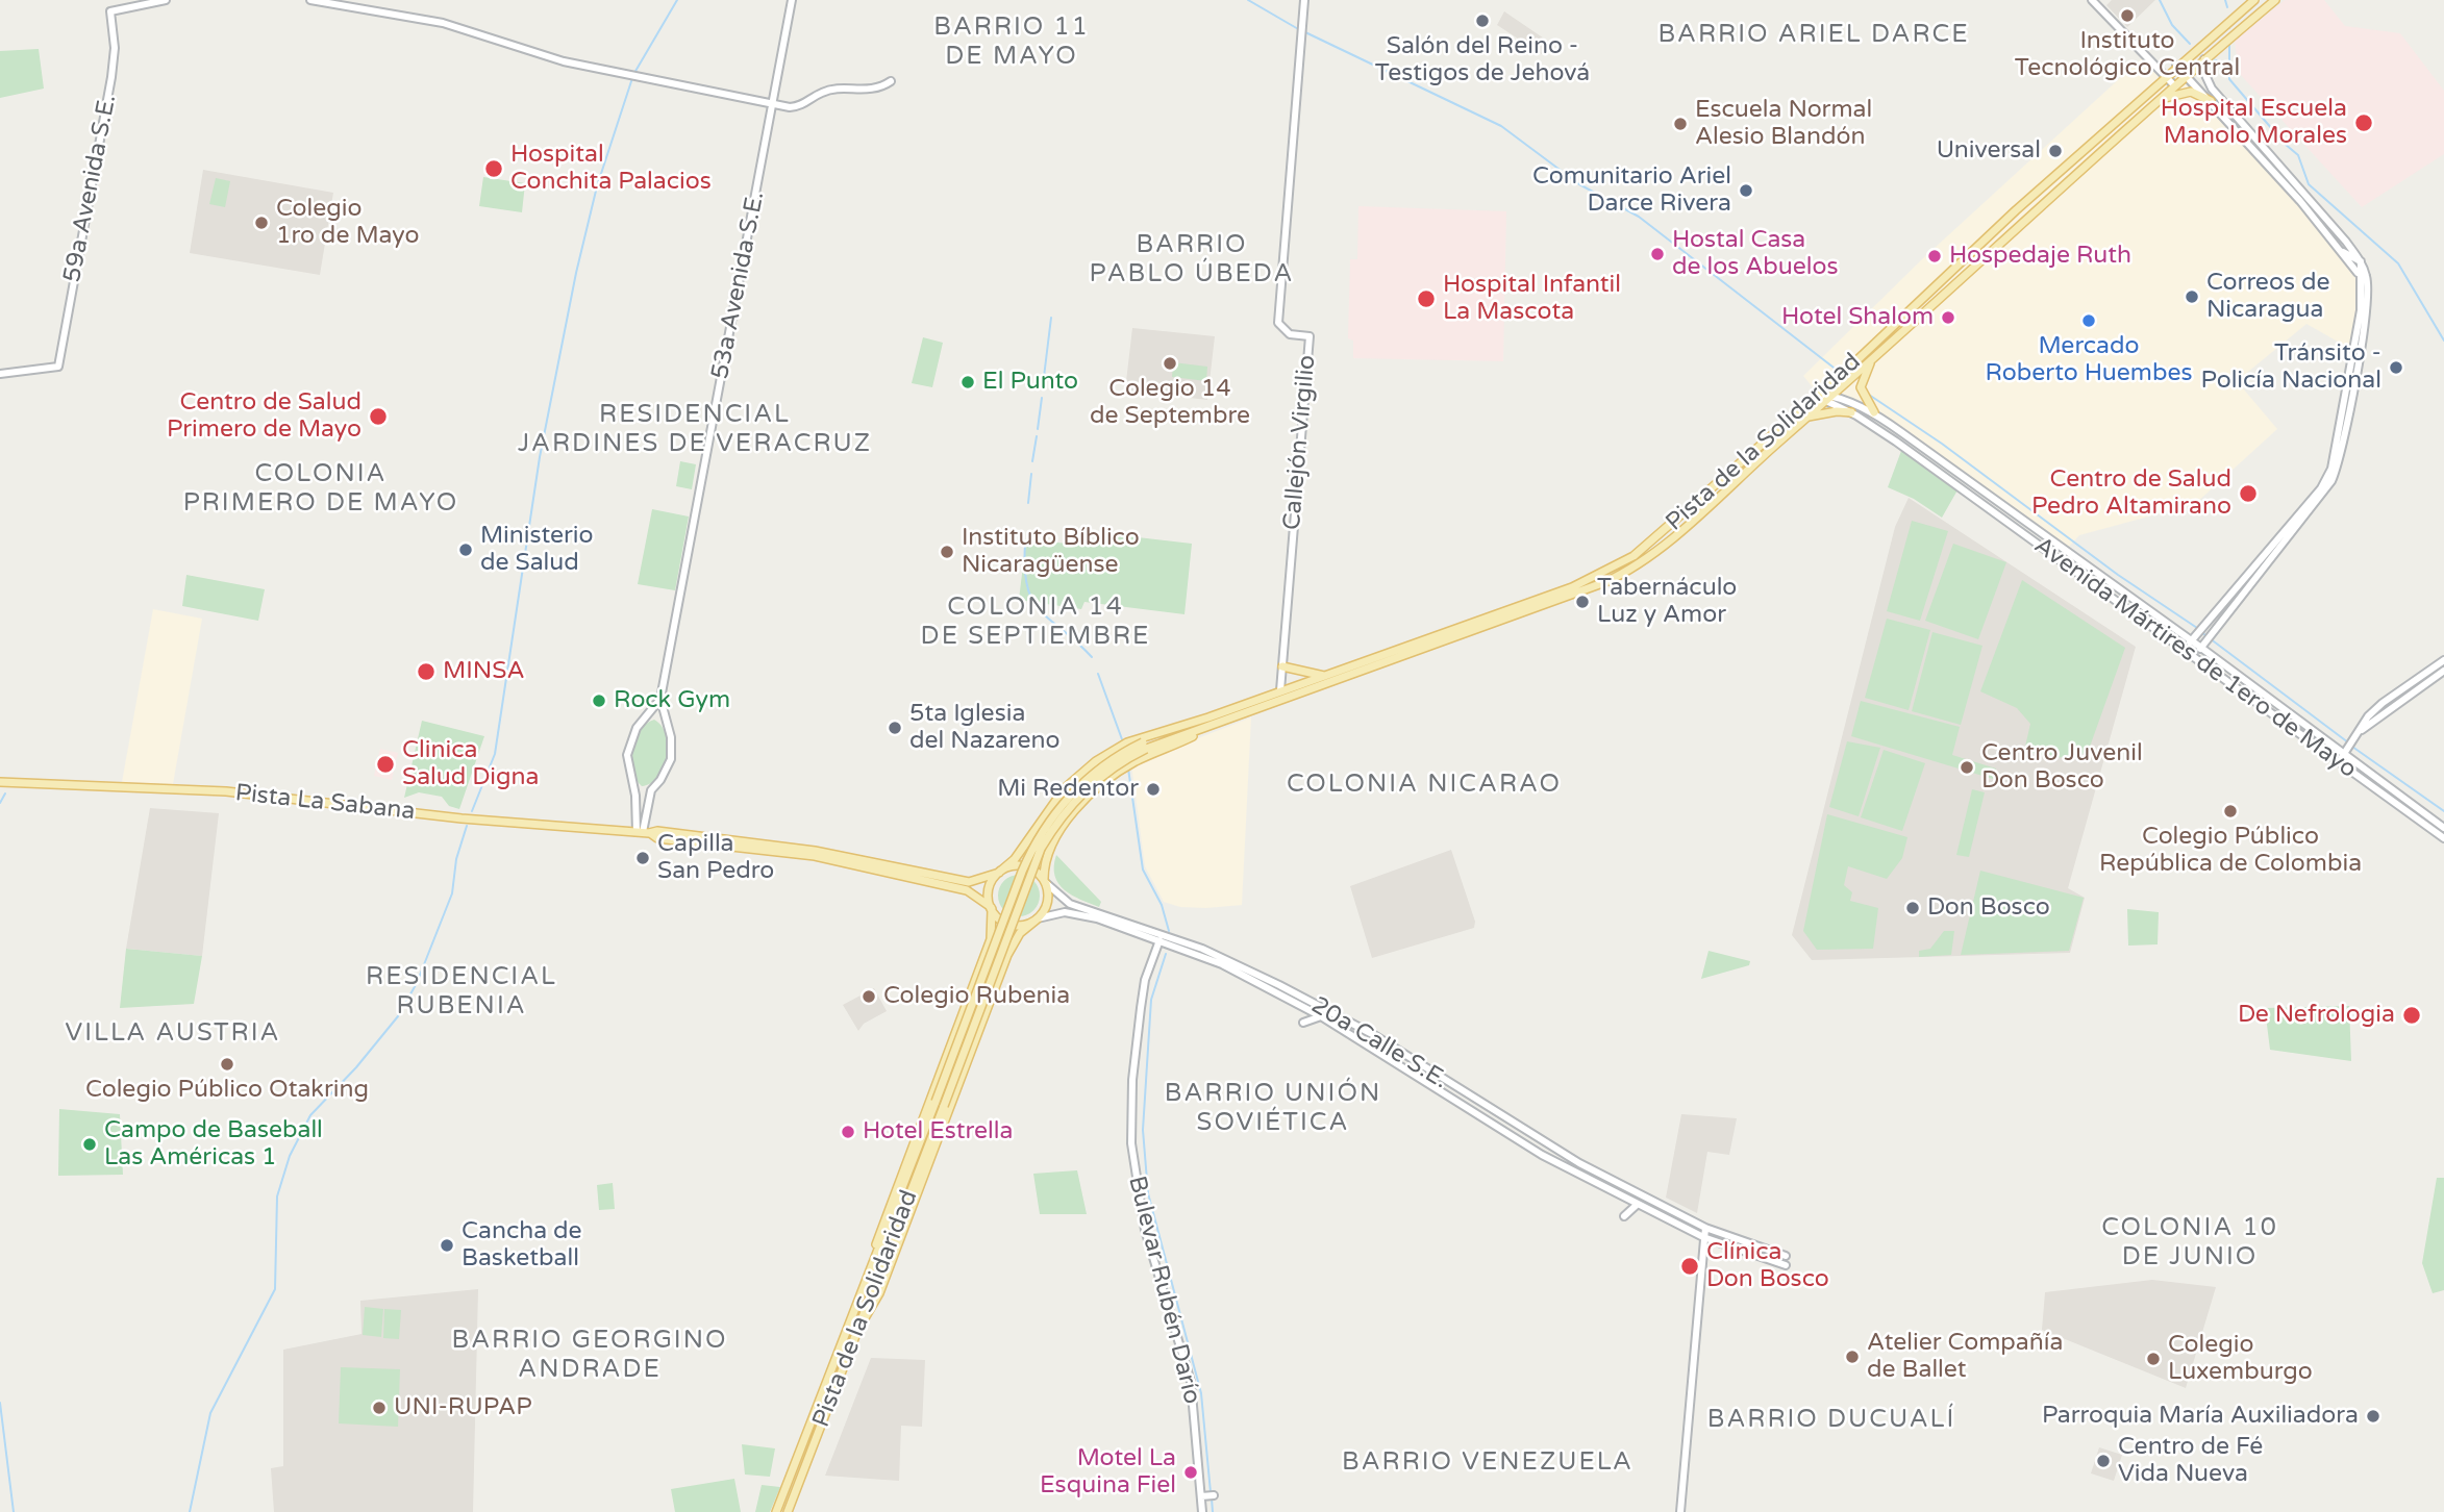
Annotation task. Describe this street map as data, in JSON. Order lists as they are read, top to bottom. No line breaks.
{"streets":{"main road":["Pista de la Solidaridad","Pista La Sabana"],"street":["59a Avenida S.E.","53a Avenida S.E.","Callejón Virgilio","Avenida Mártires de 1ero de Mayo","20a Calle S.E.","Bulevar Rubén Darío"]},"crossings":[["53a Avenida S.E.","Pista La Sabana"],["Callejón Virgilio","Pista de la Solidaridad"],["Pista de la Solidaridad","Avenida Mártires de 1ero de Mayo"],["Pista de la Solidaridad","Pista La Sabana"],["Pista de la Solidaridad","20a Calle S.E."],["Pista La Sabana","20a Calle S.E."],["20a Calle S.E.","Bulevar Rubén Darío"]],"districts":["BARRIO 11 DE MAYO","BARRIO ARIEL DARCE","BARRIO PABLO ÚBEDA","RESIDENCIAL JARDINES DE VERACRUZ","COLONIA PRIMERO DE MAYO","COLONIA 14 DE SEPTIEMBRE","COLONIA NICARAO","RESIDENCIAL RUBENIA","VILLA AUSTRIA","BARRIO UNIÓN SOVIÉTICA","COLONIA 10 DE JUNIO","BARRIO GEORGINO ANDRADE","BARRIO DUCUALÍ","BARRIO VENEZUELA"],"places":["Instituto Tecnológico Central","Salón del Reino - Testigos de Jehová","Hospital Escuela Manolo Morales","Escuela Normal Alesio Blandón","Universal","Hospital Conchita Palacios","Comunitario Ariel Darce Rivera","Colegio 1ro de Mayo","Hostal Casa de los Abuelos","Hospedaje Ruth","Correos de Nicaragua","Hospital Infantil La Mascota","Hotel Shalom","Mercado Roberto Huembes","Colegio 14 de Septembre","Tránsito - Policía Nacional","El Punto","Centro de Salud Primero de Mayo","Centro de Salud Pedro Altamirano","Ministerio de Salud","Instituto Bíblico Nicaragüense","Tabernáculo Luz y Amor","MINSA","Rock Gym","5ta Iglesia del Nazareno","Clinica Salud Digna","Centro Juvenil Don Bosco","Mi Redentor","Colegio Público República de Colombia","Capilla San Pedro","Don Bosco","Colegio Rubenia","De Nefrologia","Colegio Público Otakring","Hotel Estrella","Campo de Baseball Las Américas 1","Cancha de Basketball","Clínica Don Bosco","Atelier Compañía de Ballet","Colegio Luxemburgo","UNI-RUPAP","Parroquia María Auxiliadora","Centro de Fé Vida Nueva","Motel La Esquina Fiel"]}
